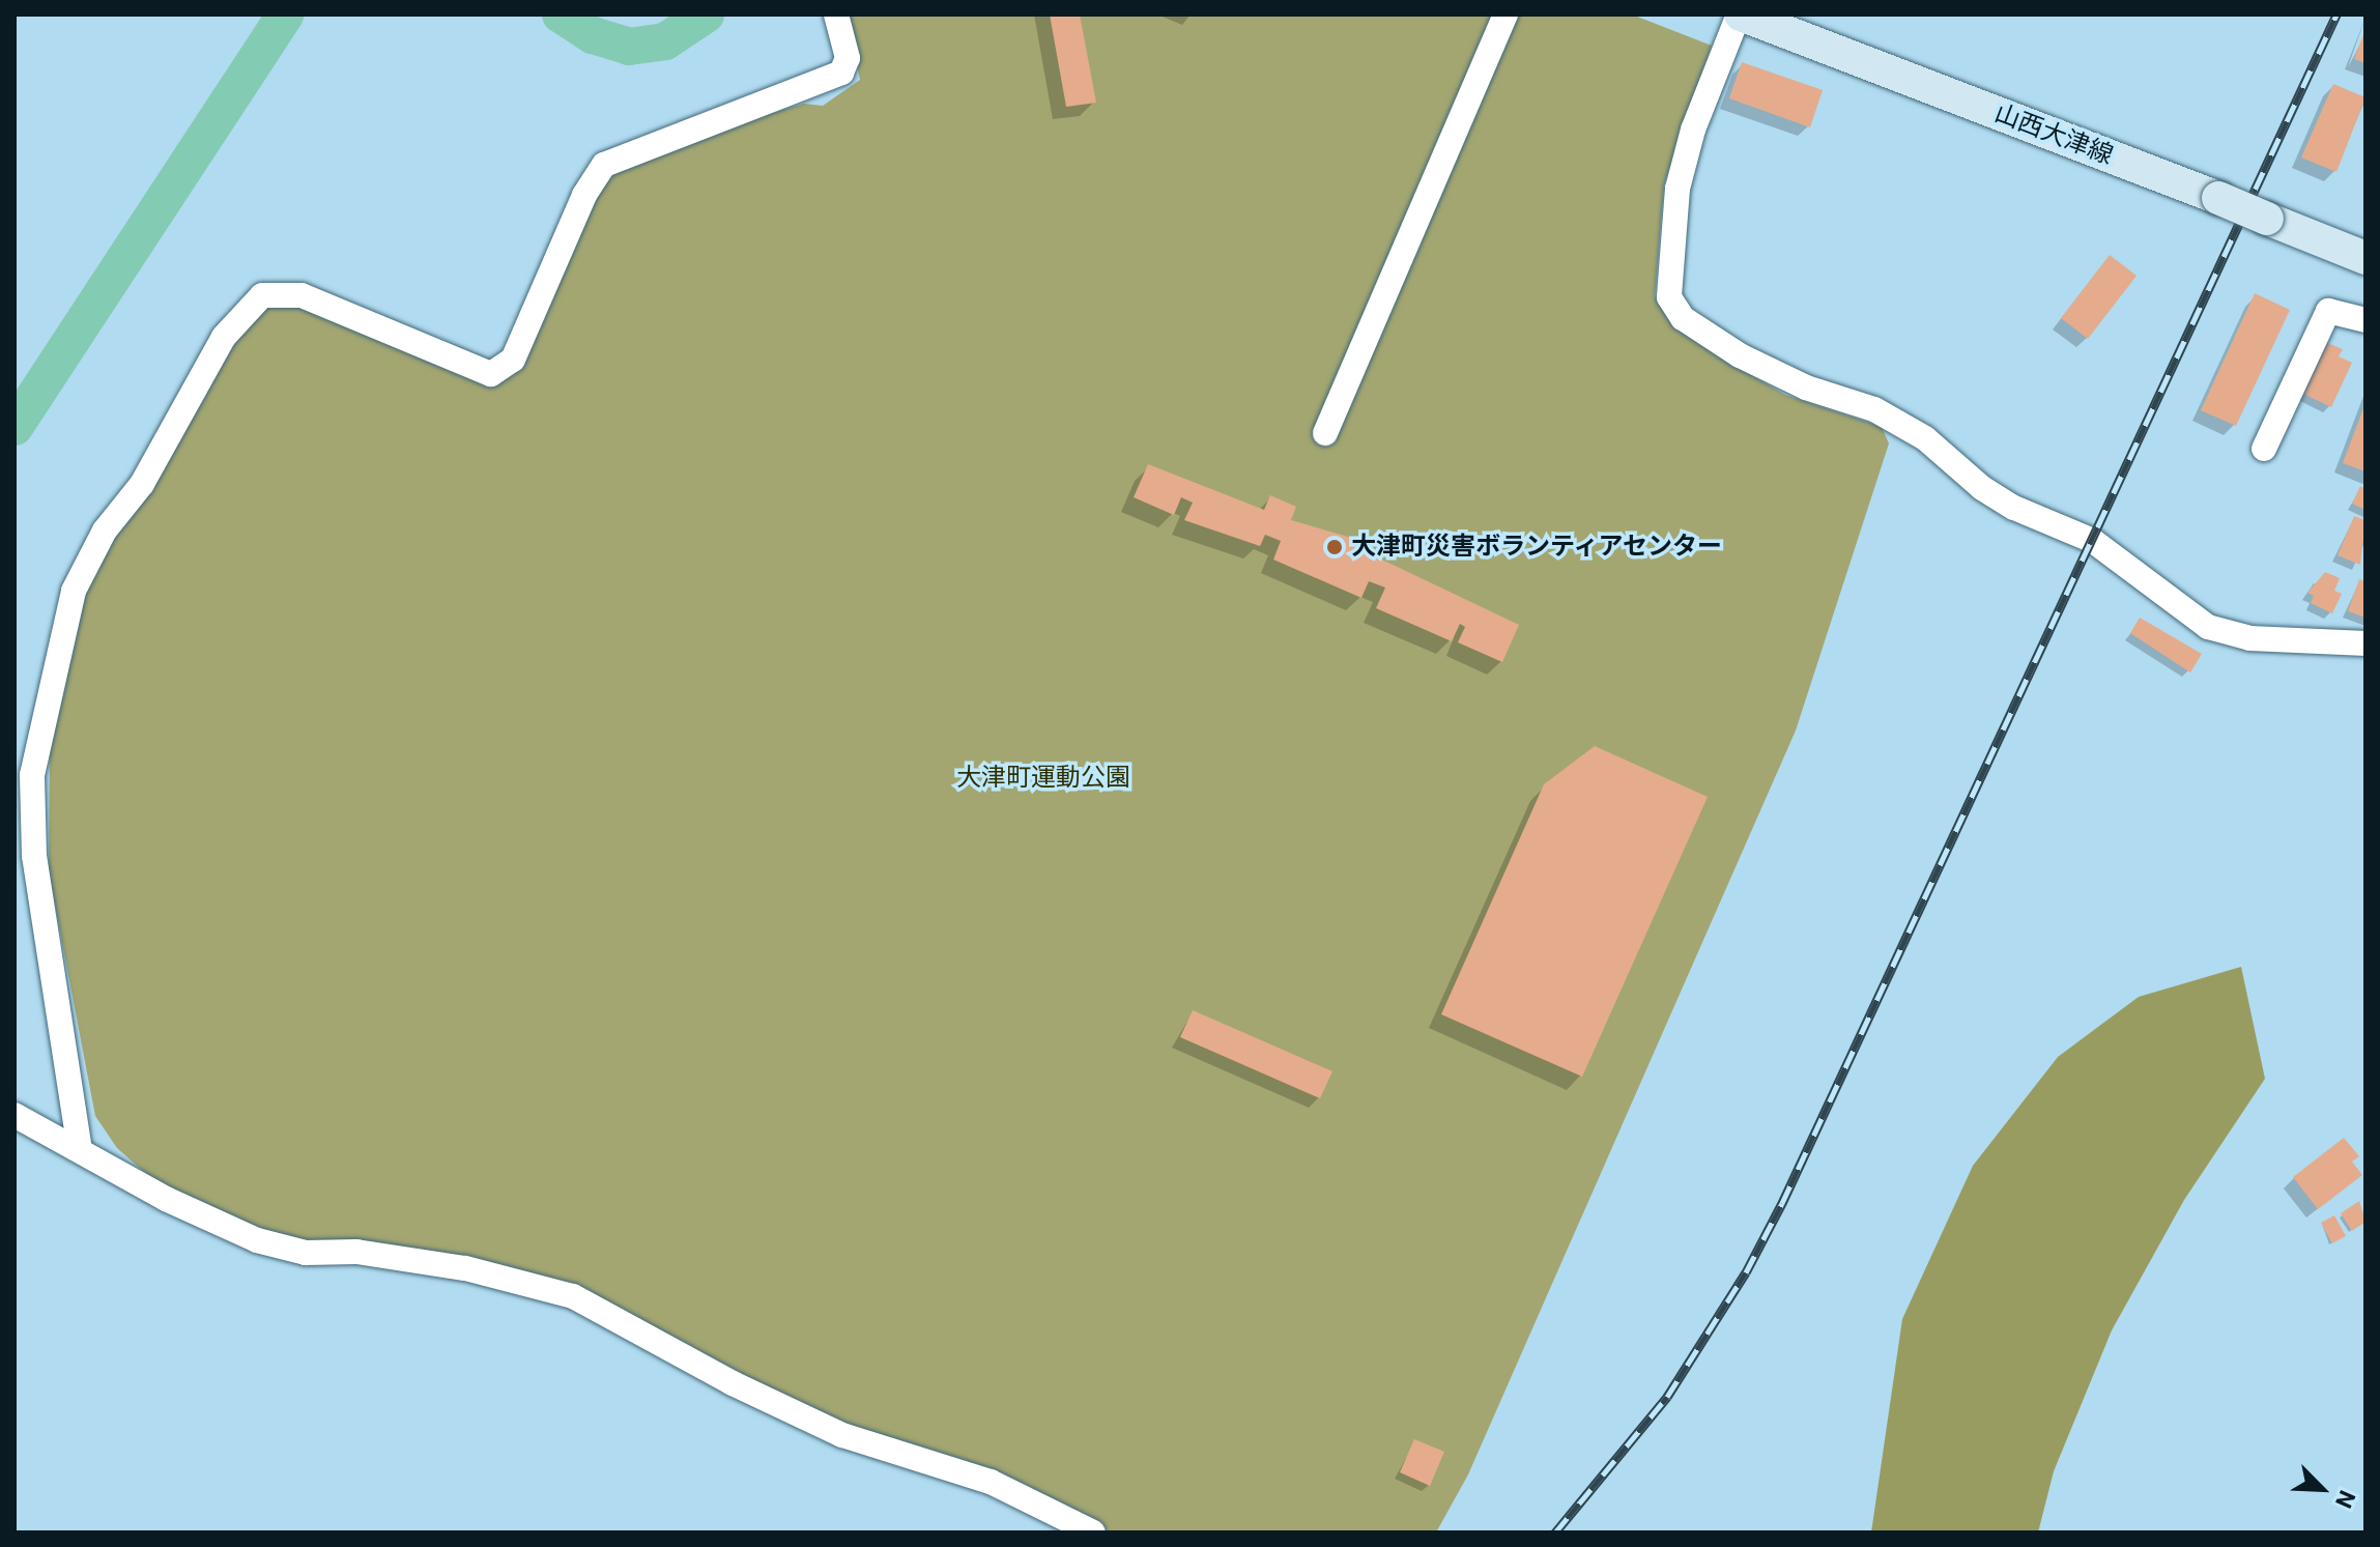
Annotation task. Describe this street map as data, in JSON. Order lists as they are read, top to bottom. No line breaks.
{"streets":{"main road":["山西大津線"]},"parks":["大津町運動公園"],"places":["大津町災害ボランティアセンター"],"north":"bottom right"}
